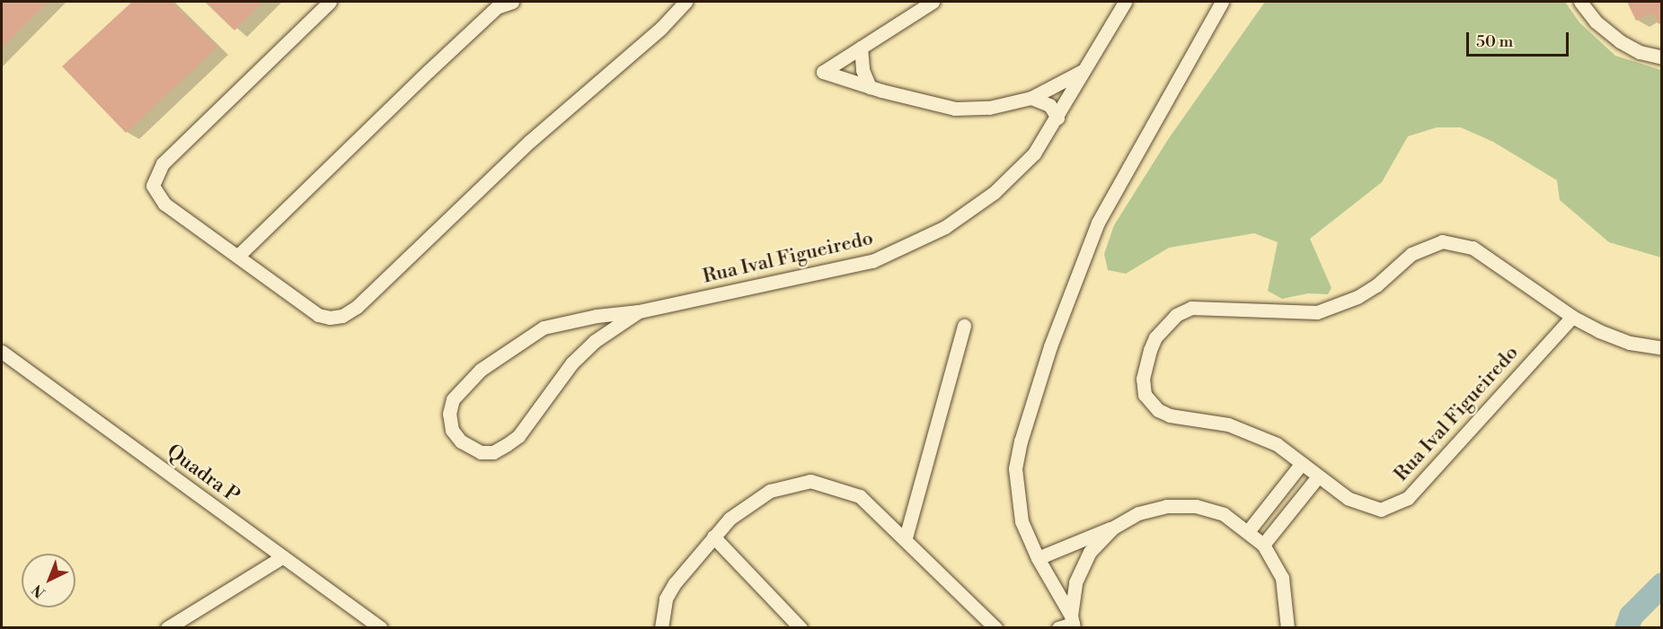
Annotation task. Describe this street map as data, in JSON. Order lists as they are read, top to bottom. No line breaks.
{"streets":{"street":["Rua Ival Figueiredo","Quadra P"]},"scale_bar":"50 m","north":"bottom left"}
